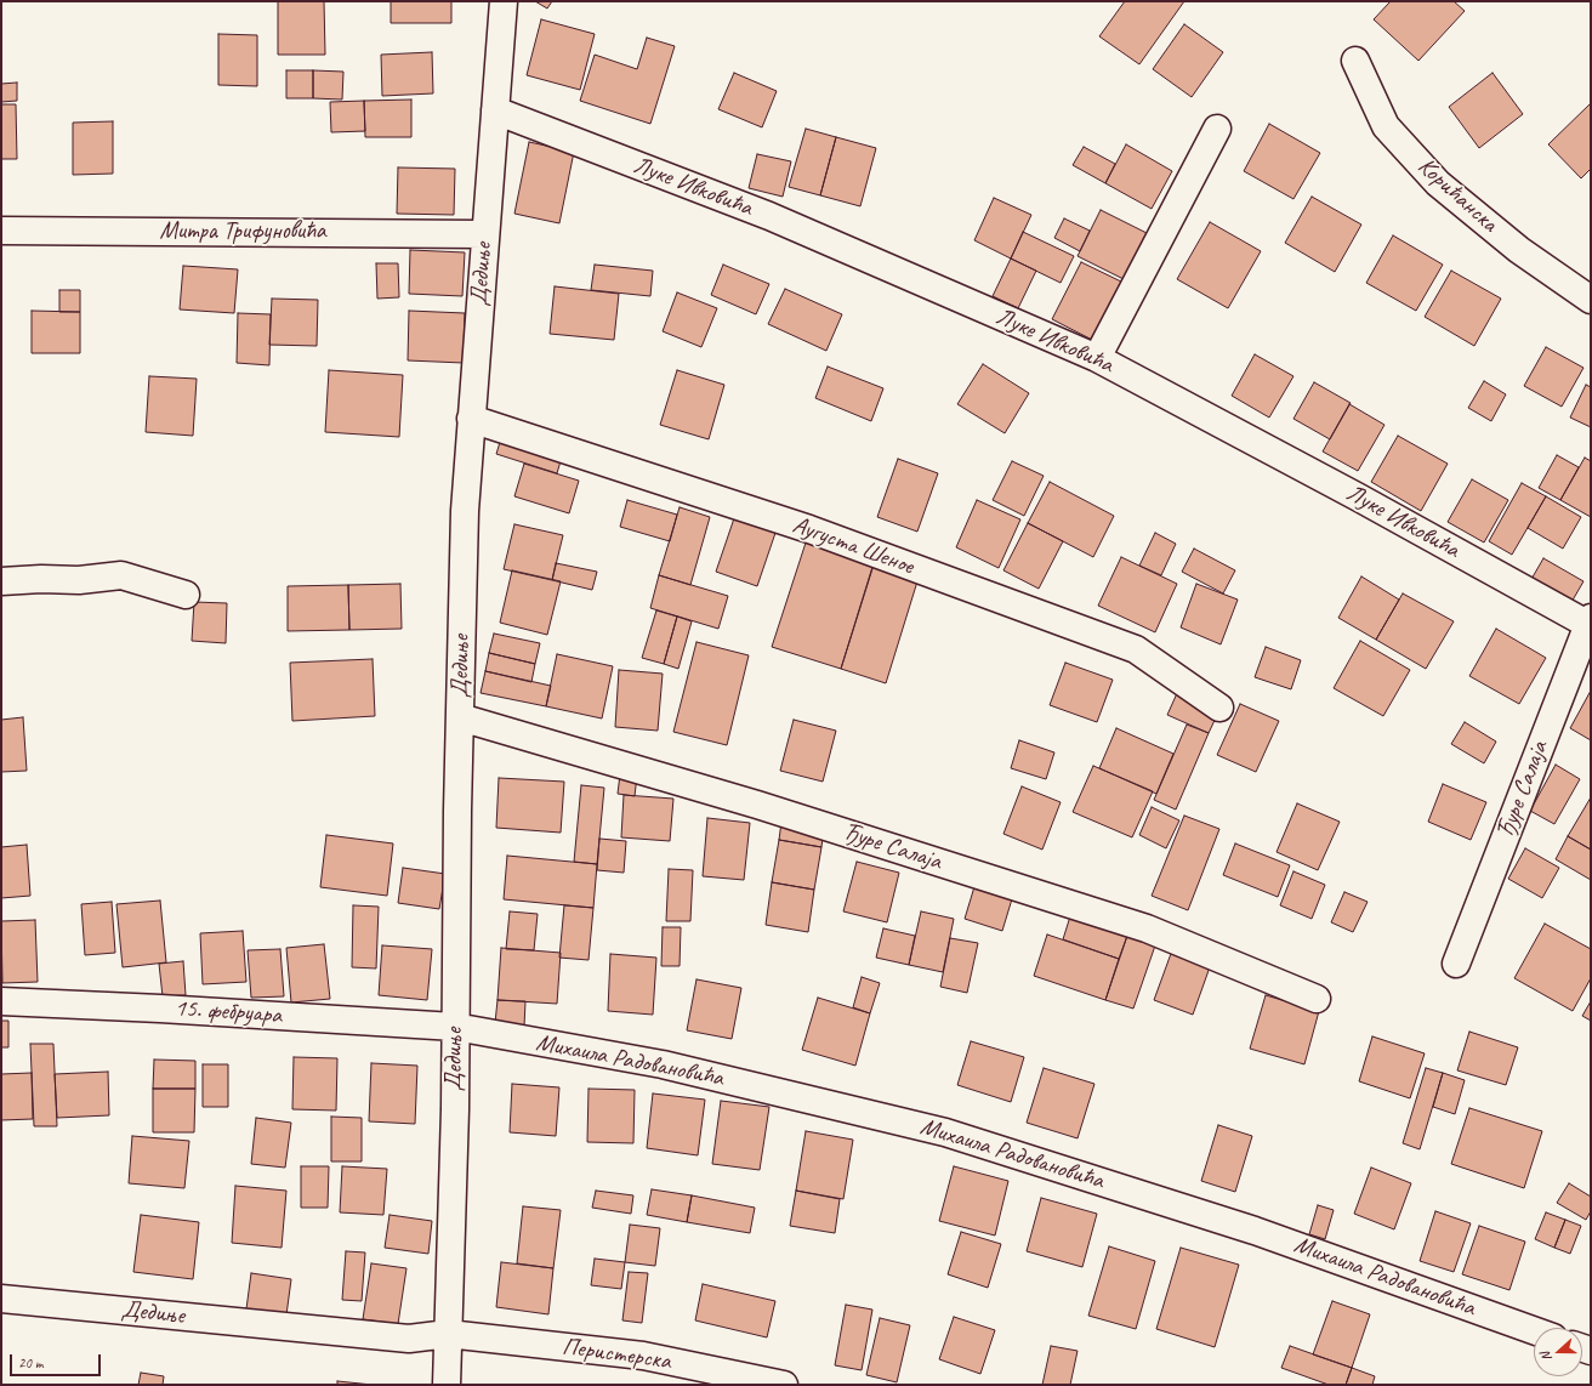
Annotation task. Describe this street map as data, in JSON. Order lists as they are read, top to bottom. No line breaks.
{"streets":{"street":["Луке Ивковића","Корићанска","Митра Трифуновића","Дедиње","Аугуста Шеное","Ђуре Салаја","15. фебруара","Михаила Радовановића","Перистерска"]},"crossings":[["Луке Ивковића","Дедиње"],["Луке Ивковића","Ђуре Салаја"],["Митра Трифуновића","Дедиње"],["Дедиње","Аугуста Шеное"],["Дедиње","Ђуре Салаја"],["Дедиње","15. фебруара"],["Дедиње","Михаила Радовановића"],["Дедиње","Перистерска"],["15. фебруара","Михаила Радовановића"]],"scale_bar":"20 m","north":"left"}
